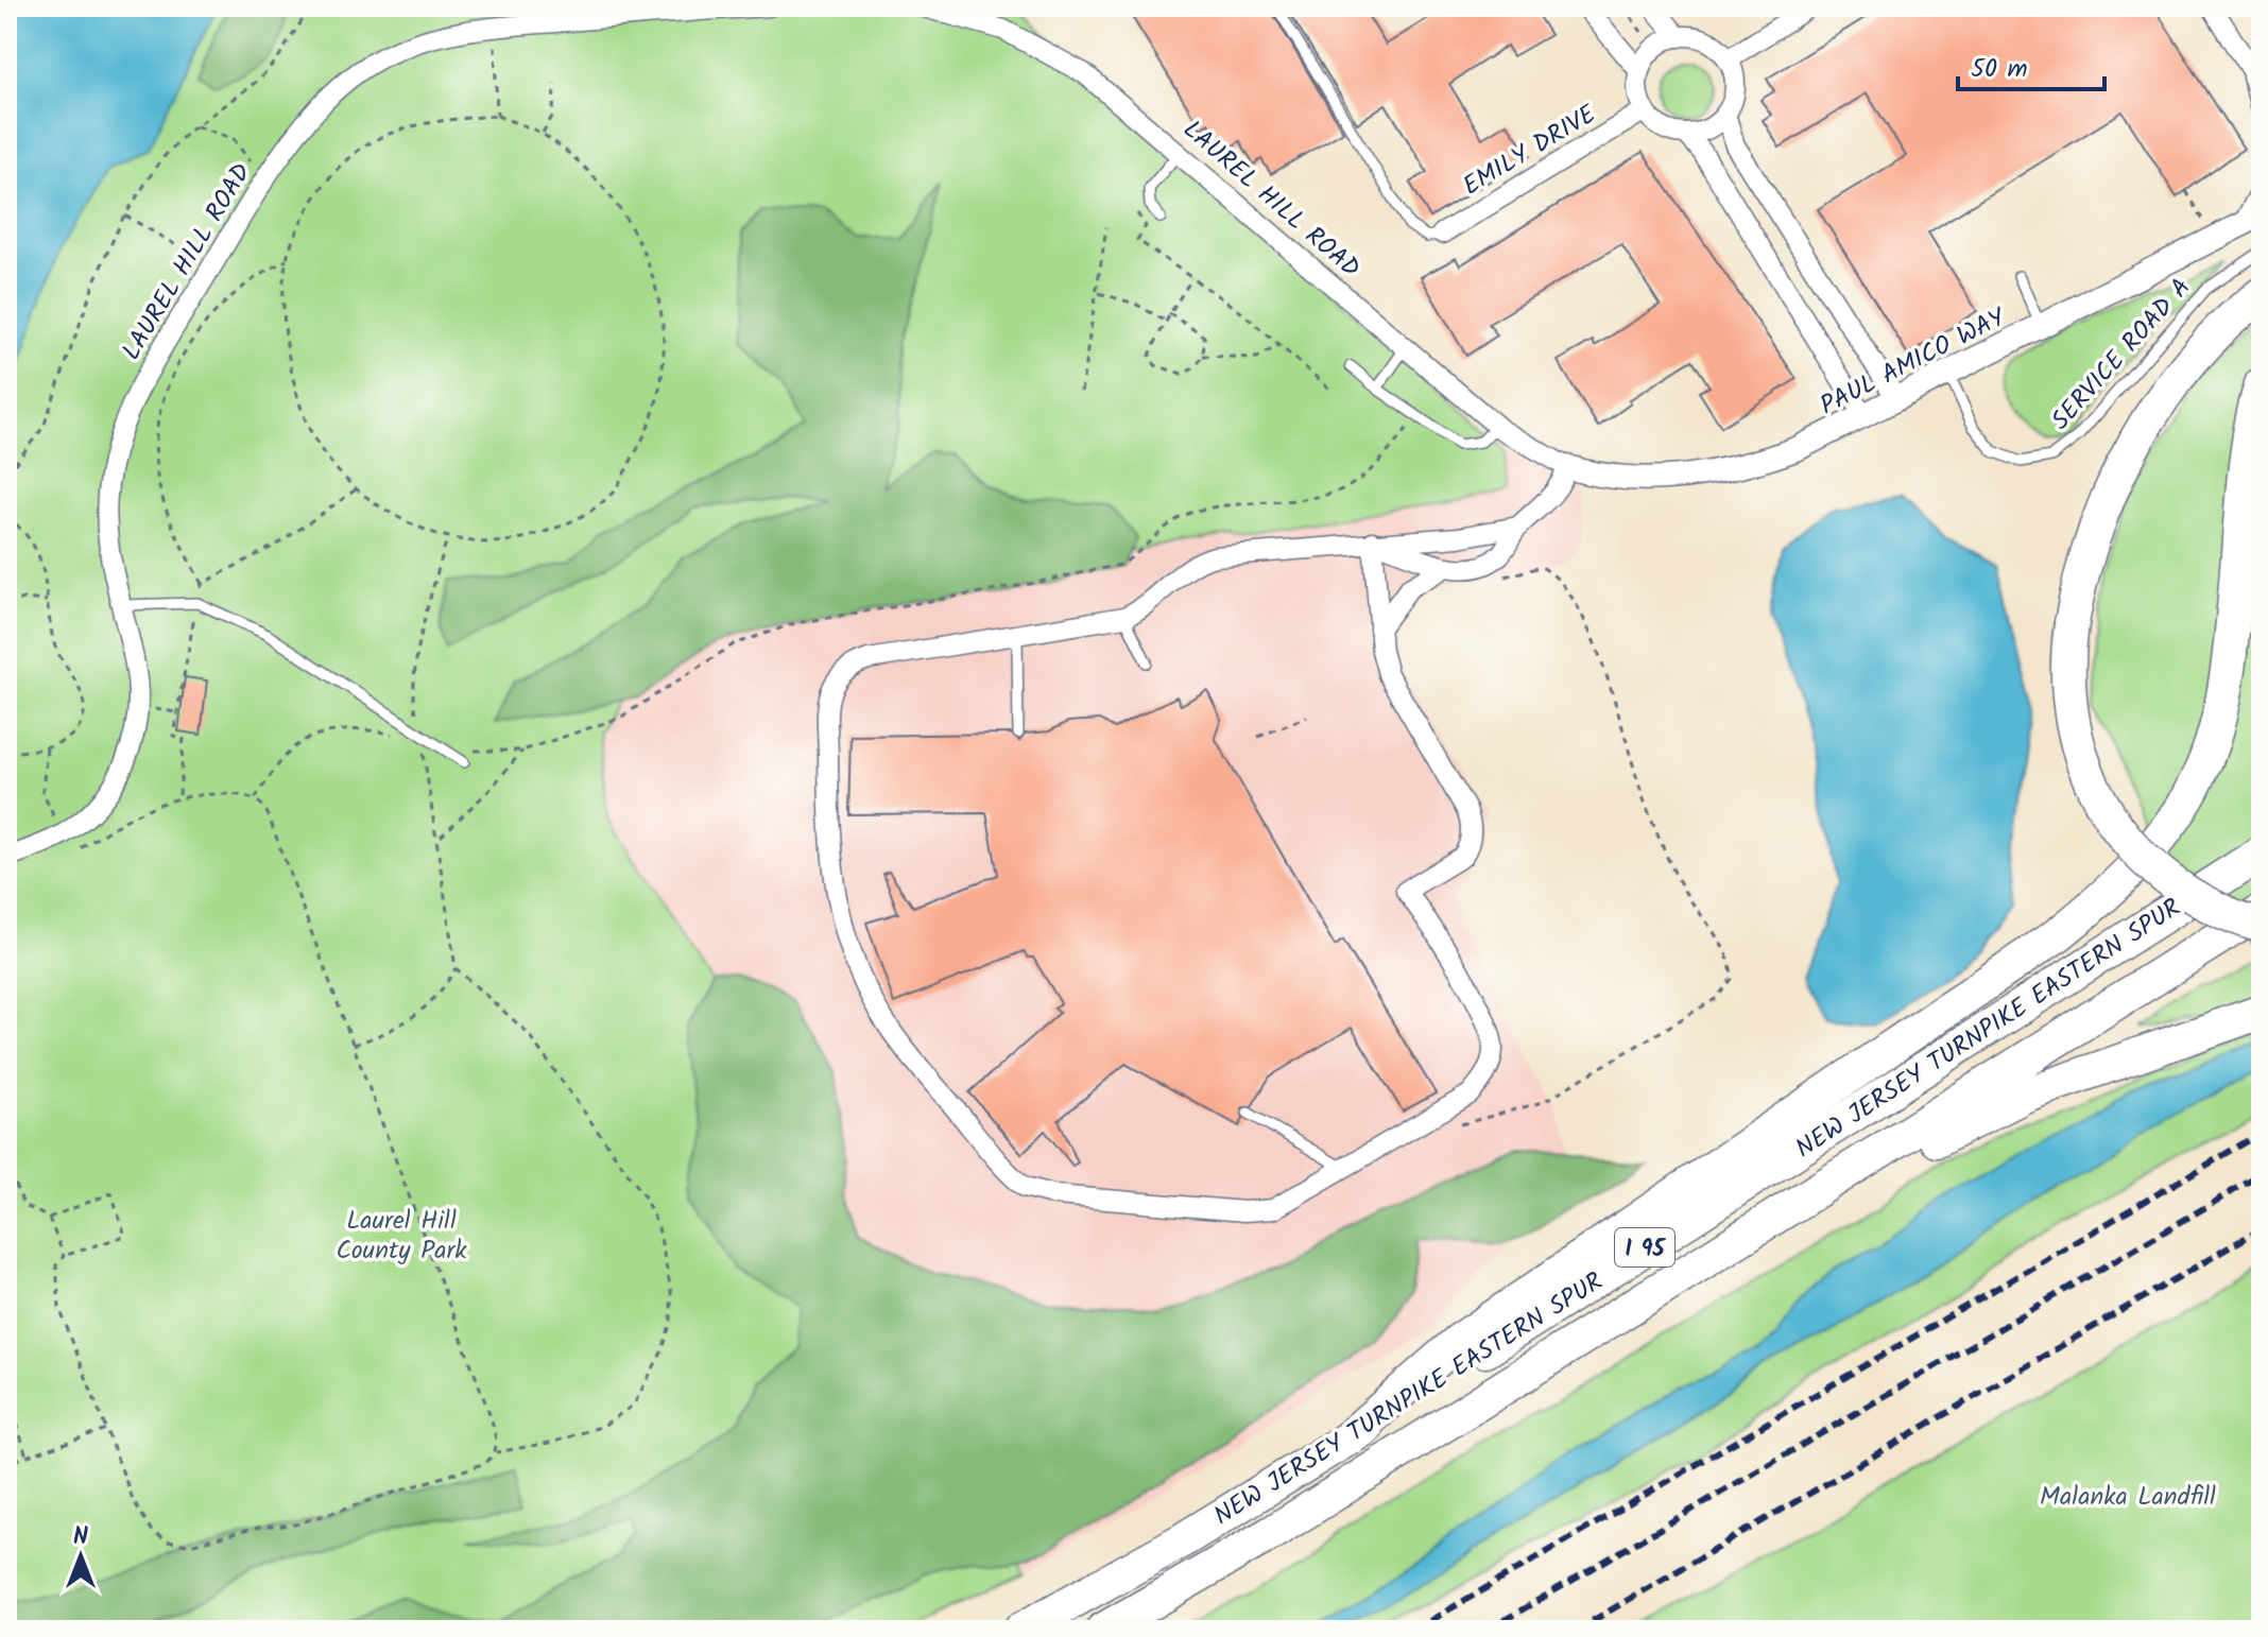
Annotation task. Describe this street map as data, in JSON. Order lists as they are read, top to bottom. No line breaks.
{"streets":{"highway":["NEW JERSEY TURNPIKE EASTERN SPUR","I 95"],"street":["EMILY DRIVE","LAUREL HILL ROAD","PAUL AMICO WAY"],"lane":["SERVICE ROAD A"]},"crossings":[["LAUREL HILL ROAD","PAUL AMICO WAY"],["SERVICE ROAD A","PAUL AMICO WAY"]],"parks":["Laurel Hill County Park","Malanka Landfill"],"scale_bar":"50 m","north":"top"}
